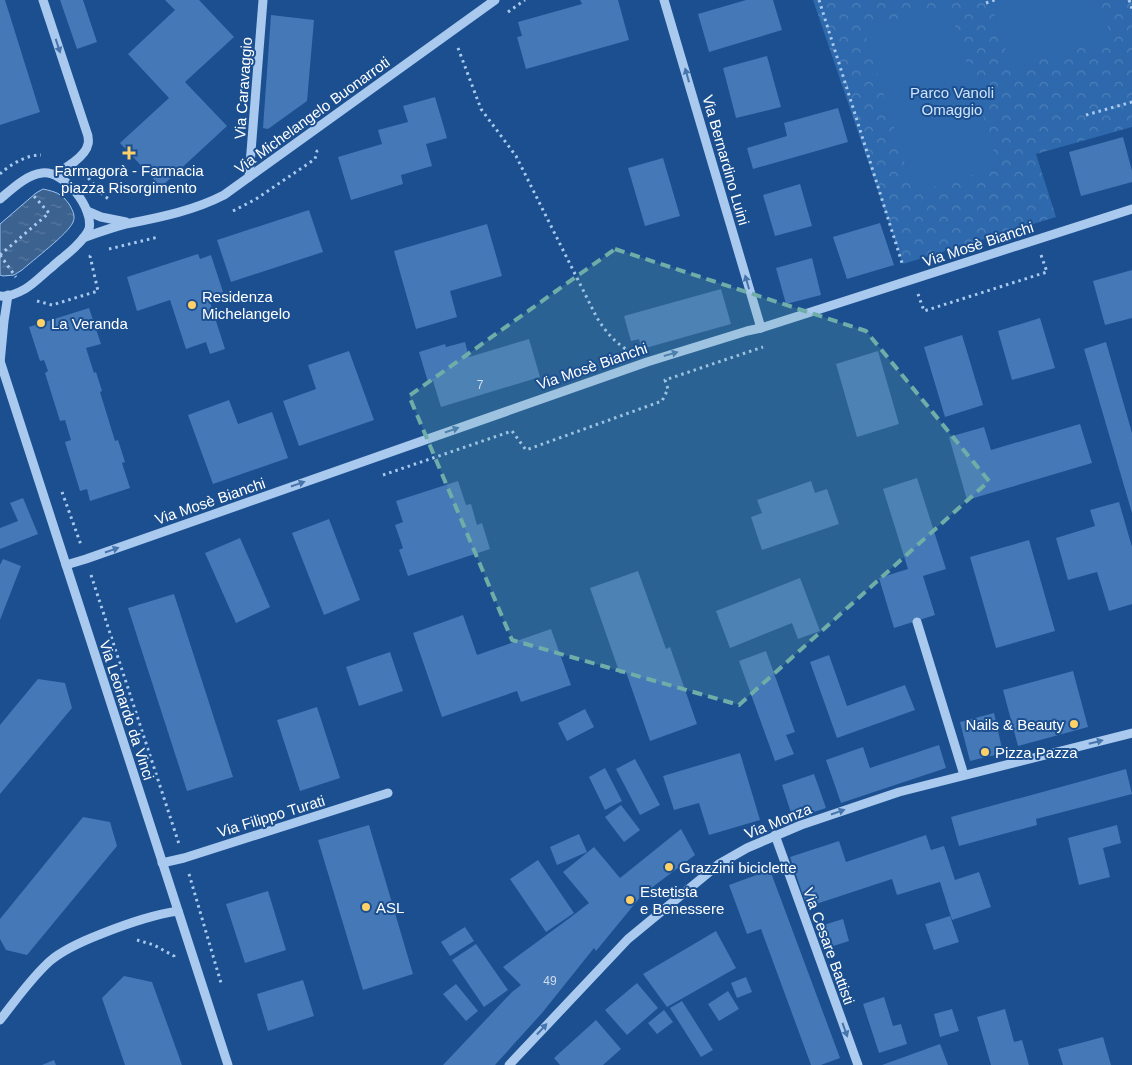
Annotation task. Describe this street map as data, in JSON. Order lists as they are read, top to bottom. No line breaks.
{"streets":{"street":["Via Caravaggio","Via Michelangelo Buonarroti","Via Bernardino Luini","Via Mosè Bianchi","Via Leonardo da Vinci","Via Filippo Turati","Via Monza","Via Cesare Battisti"]},"crossings":[["Via Caravaggio","Via Michelangelo Buonarroti"],["Via Bernardino Luini","Via Mosè Bianchi"],["Via Mosè Bianchi","Via Leonardo da Vinci"],["Via Leonardo da Vinci","Via Filippo Turati"],["Via Monza","Via Cesare Battisti"]],"one_way":["Via Bernardino Luini","Via Mosè Bianchi","Via Monza","Via Cesare Battisti"],"parks":["Parco Vanoli Omaggio"],"places":{"health":["Farmagorà - Farmacia piazza Risorgimento"],"other":["Residenza Michelangelo","La Veranda","Nails & Beauty","Pizza Pazza","Grazzini biciclette","Estetista e Benessere","ASL"]},"house_numbers":["7","49"]}
